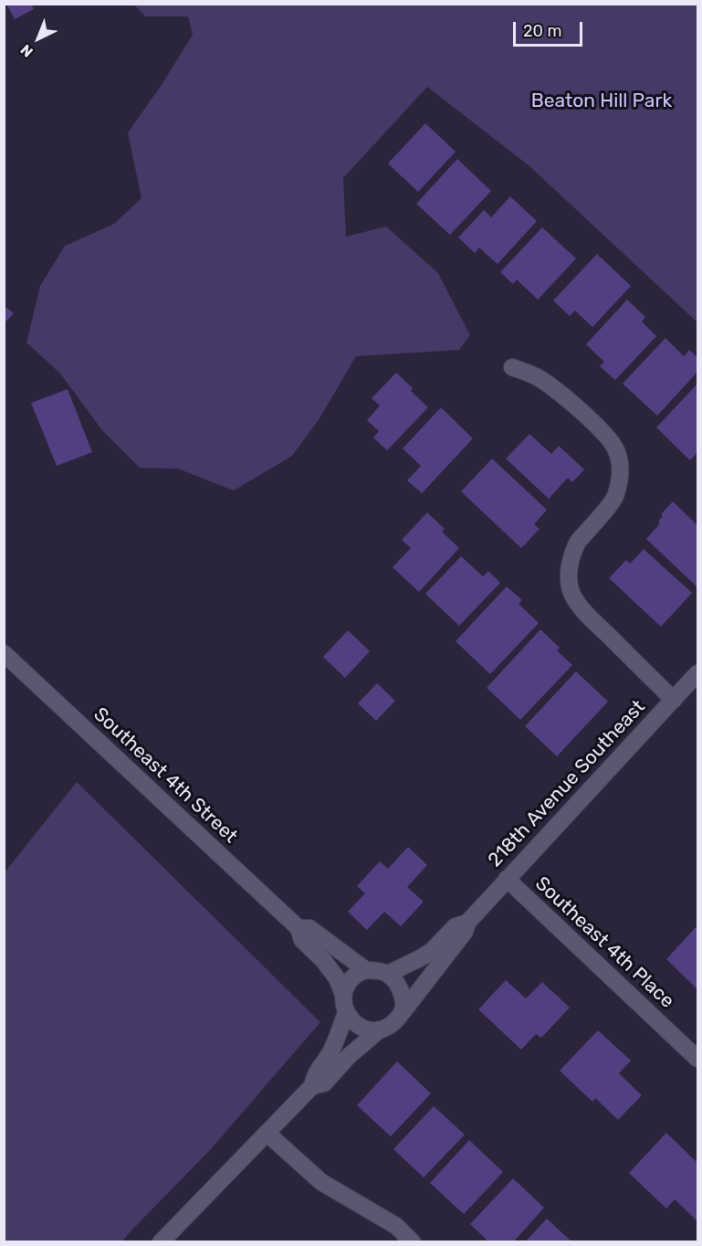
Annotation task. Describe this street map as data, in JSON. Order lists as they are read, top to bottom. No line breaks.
{"streets":{"street":["Southeast 4th Street","218th Avenue Southeast","Southeast 4th Place"]},"crossings":[["Southeast 4th Street","218th Avenue Southeast"],["218th Avenue Southeast","Southeast 4th Place"]],"parks":["Beaton Hill Park"],"scale_bar":"20 m","north":"bottom left"}
